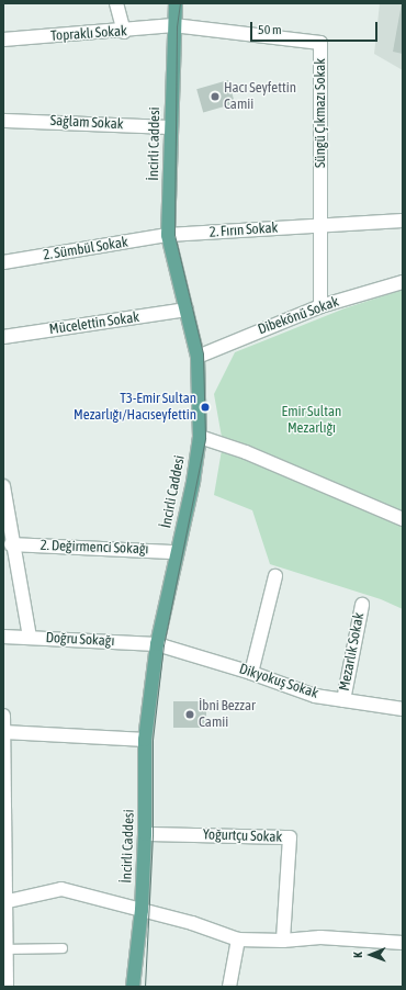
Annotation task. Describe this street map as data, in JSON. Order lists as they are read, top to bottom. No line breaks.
{"streets":{"main road":["İncirli Caddesi"],"street":["Topraklı Sokak","Süngü Çıkmazı Sokak","Sağlam Sokak","2. Fırın Sokak","2. Sümbül Sokak","Dibekönü Sokak","Mücelettin Sokak","2. Değirmenci Sokağı","Doğru Sokağı","Mezarlık Sokak","Dikyokuş Sokak","Yoğurtçu Sokak"]},"crossings":[["Topraklı Sokak","Süngü Çıkmazı Sokak"],["Topraklı Sokak","İncirli Caddesi"],["Süngü Çıkmazı Sokak","İncirli Caddesi"],["Süngü Çıkmazı Sokak","2. Fırın Sokak"],["Sağlam Sokak","İncirli Caddesi"],["İncirli Caddesi","2. Fırın Sokak"],["İncirli Caddesi","2. Sümbül Sokak"],["İncirli Caddesi","Dibekönü Sokak"],["İncirli Caddesi","Mücelettin Sokak"],["İncirli Caddesi","2. Değirmenci Sokağı"],["İncirli Caddesi","Doğru Sokağı"],["İncirli Caddesi","Dikyokuş Sokak"],["İncirli Caddesi","Yoğurtçu Sokak"],["2. Fırın Sokak","2. Sümbül Sokak"],["Doğru Sokağı","Dikyokuş Sokak"],["Mezarlık Sokak","Dikyokuş Sokak"]],"parks":["Emir Sultan Mezarlığı"],"places":["Hacı Seyfettin Camii","T3-Emir Sultan Mezarlığı/Hacıseyfettin","İbni Bezzar Camii"],"scale_bar":"50 m","north":"left"}
